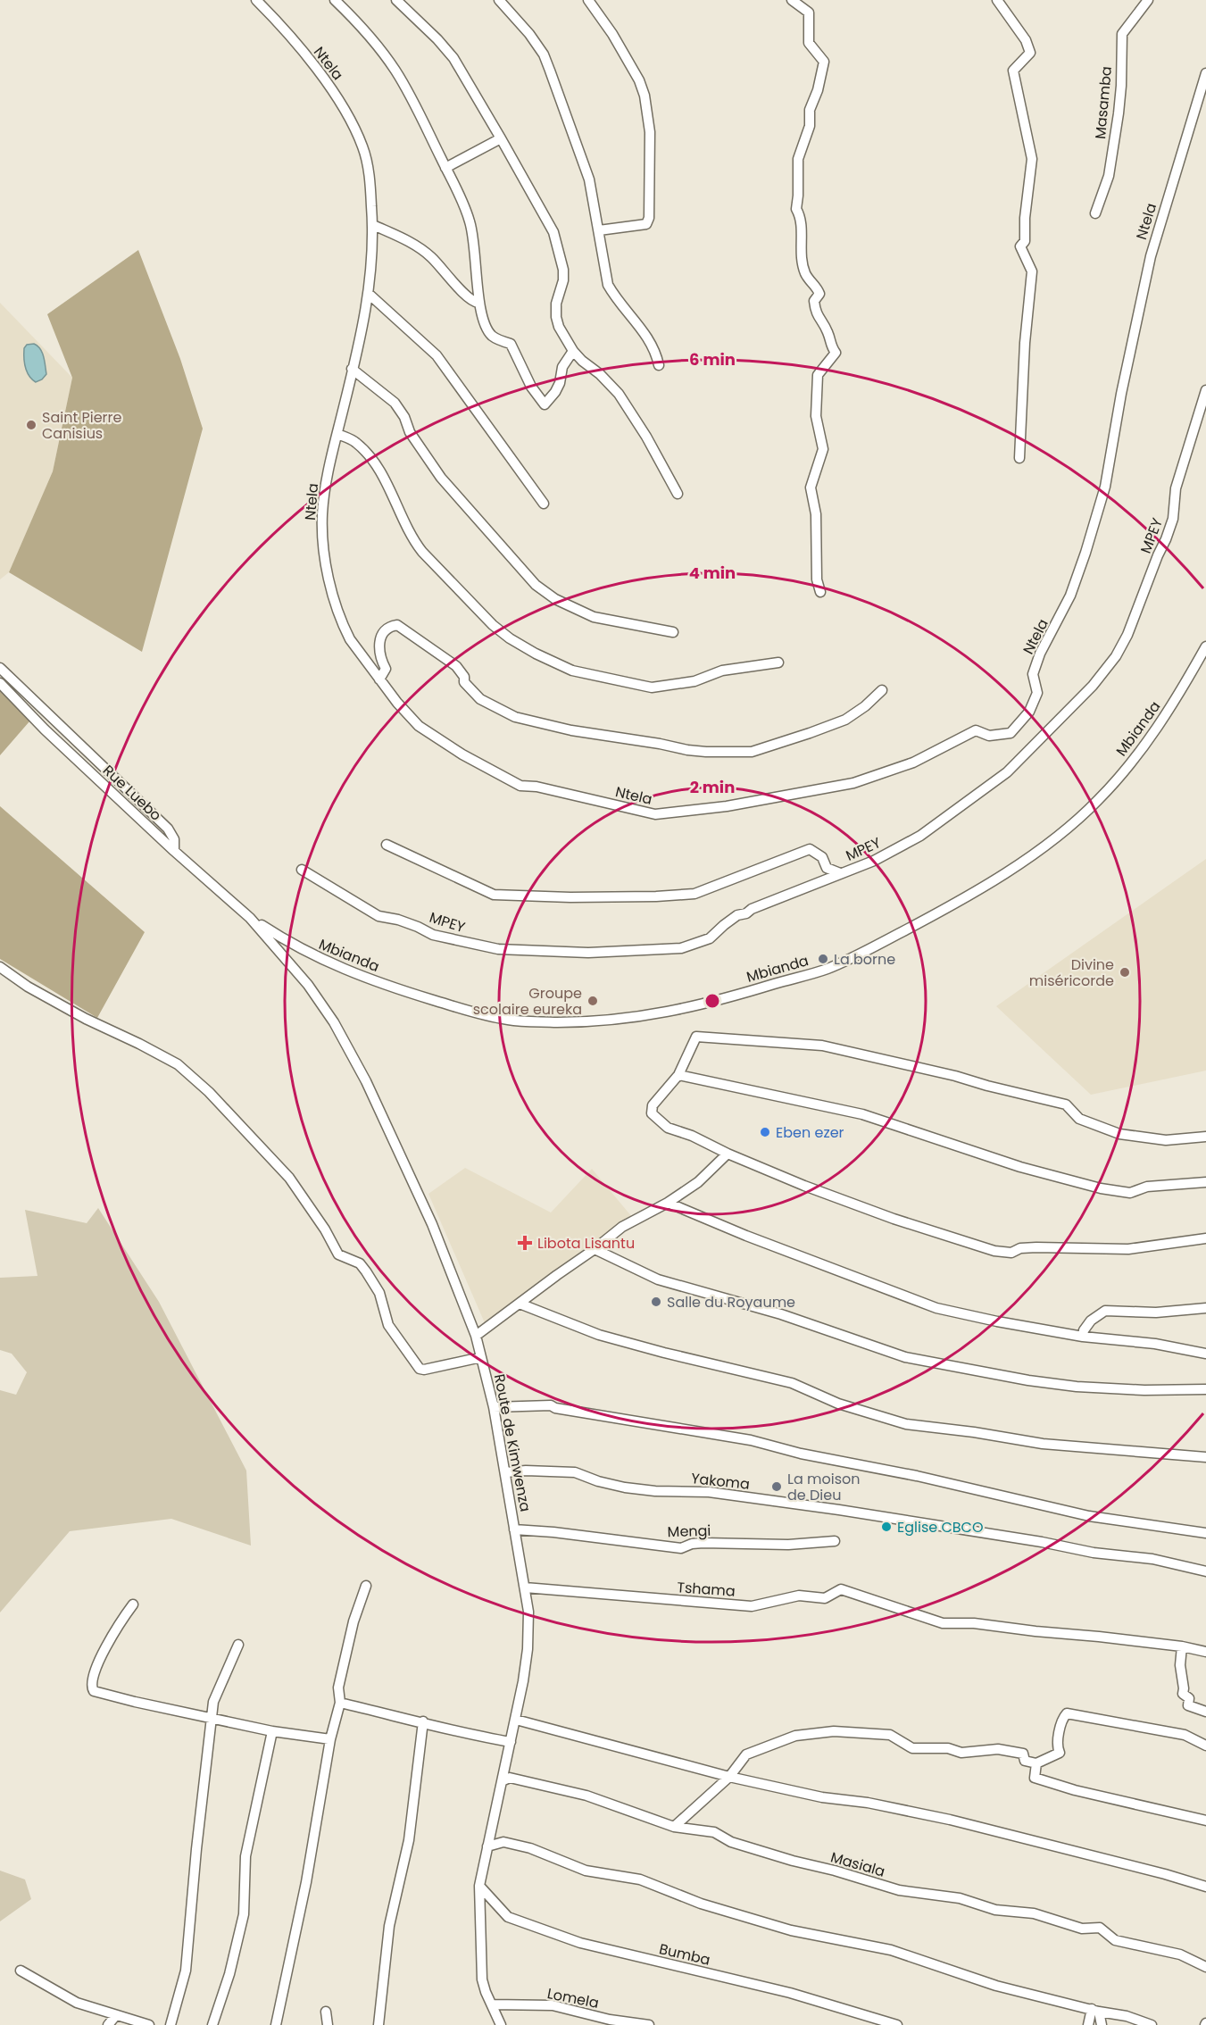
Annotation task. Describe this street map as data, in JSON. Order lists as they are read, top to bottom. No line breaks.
{"streets":{"street":["Ntela","Masamba","MPEY","Mbianda","Rue Luebo","Route de Kimwenza","Yakoma","Mengi","Tshama","Masiala","Bumba","Lomela"]},"crossings":[["Mbianda","Rue Luebo"],["Mbianda","Route de Kimwenza"],["Rue Luebo","Route de Kimwenza"],["Route de Kimwenza","Yakoma"],["Route de Kimwenza","Mengi"],["Route de Kimwenza","Tshama"],["Route de Kimwenza","Masiala"],["Route de Kimwenza","Bumba"],["Route de Kimwenza","Lomela"]],"places":{"other":["Saint Pierre Canisius","La borne","Divine miséricorde","Groupe scolaire eureka","Eben ezer","Salle du Royaume","La moison de Dieu","Eglise CBCO"],"health":["Libota Lisantu"]},"rings":["6 min","4 min","2 min"]}
